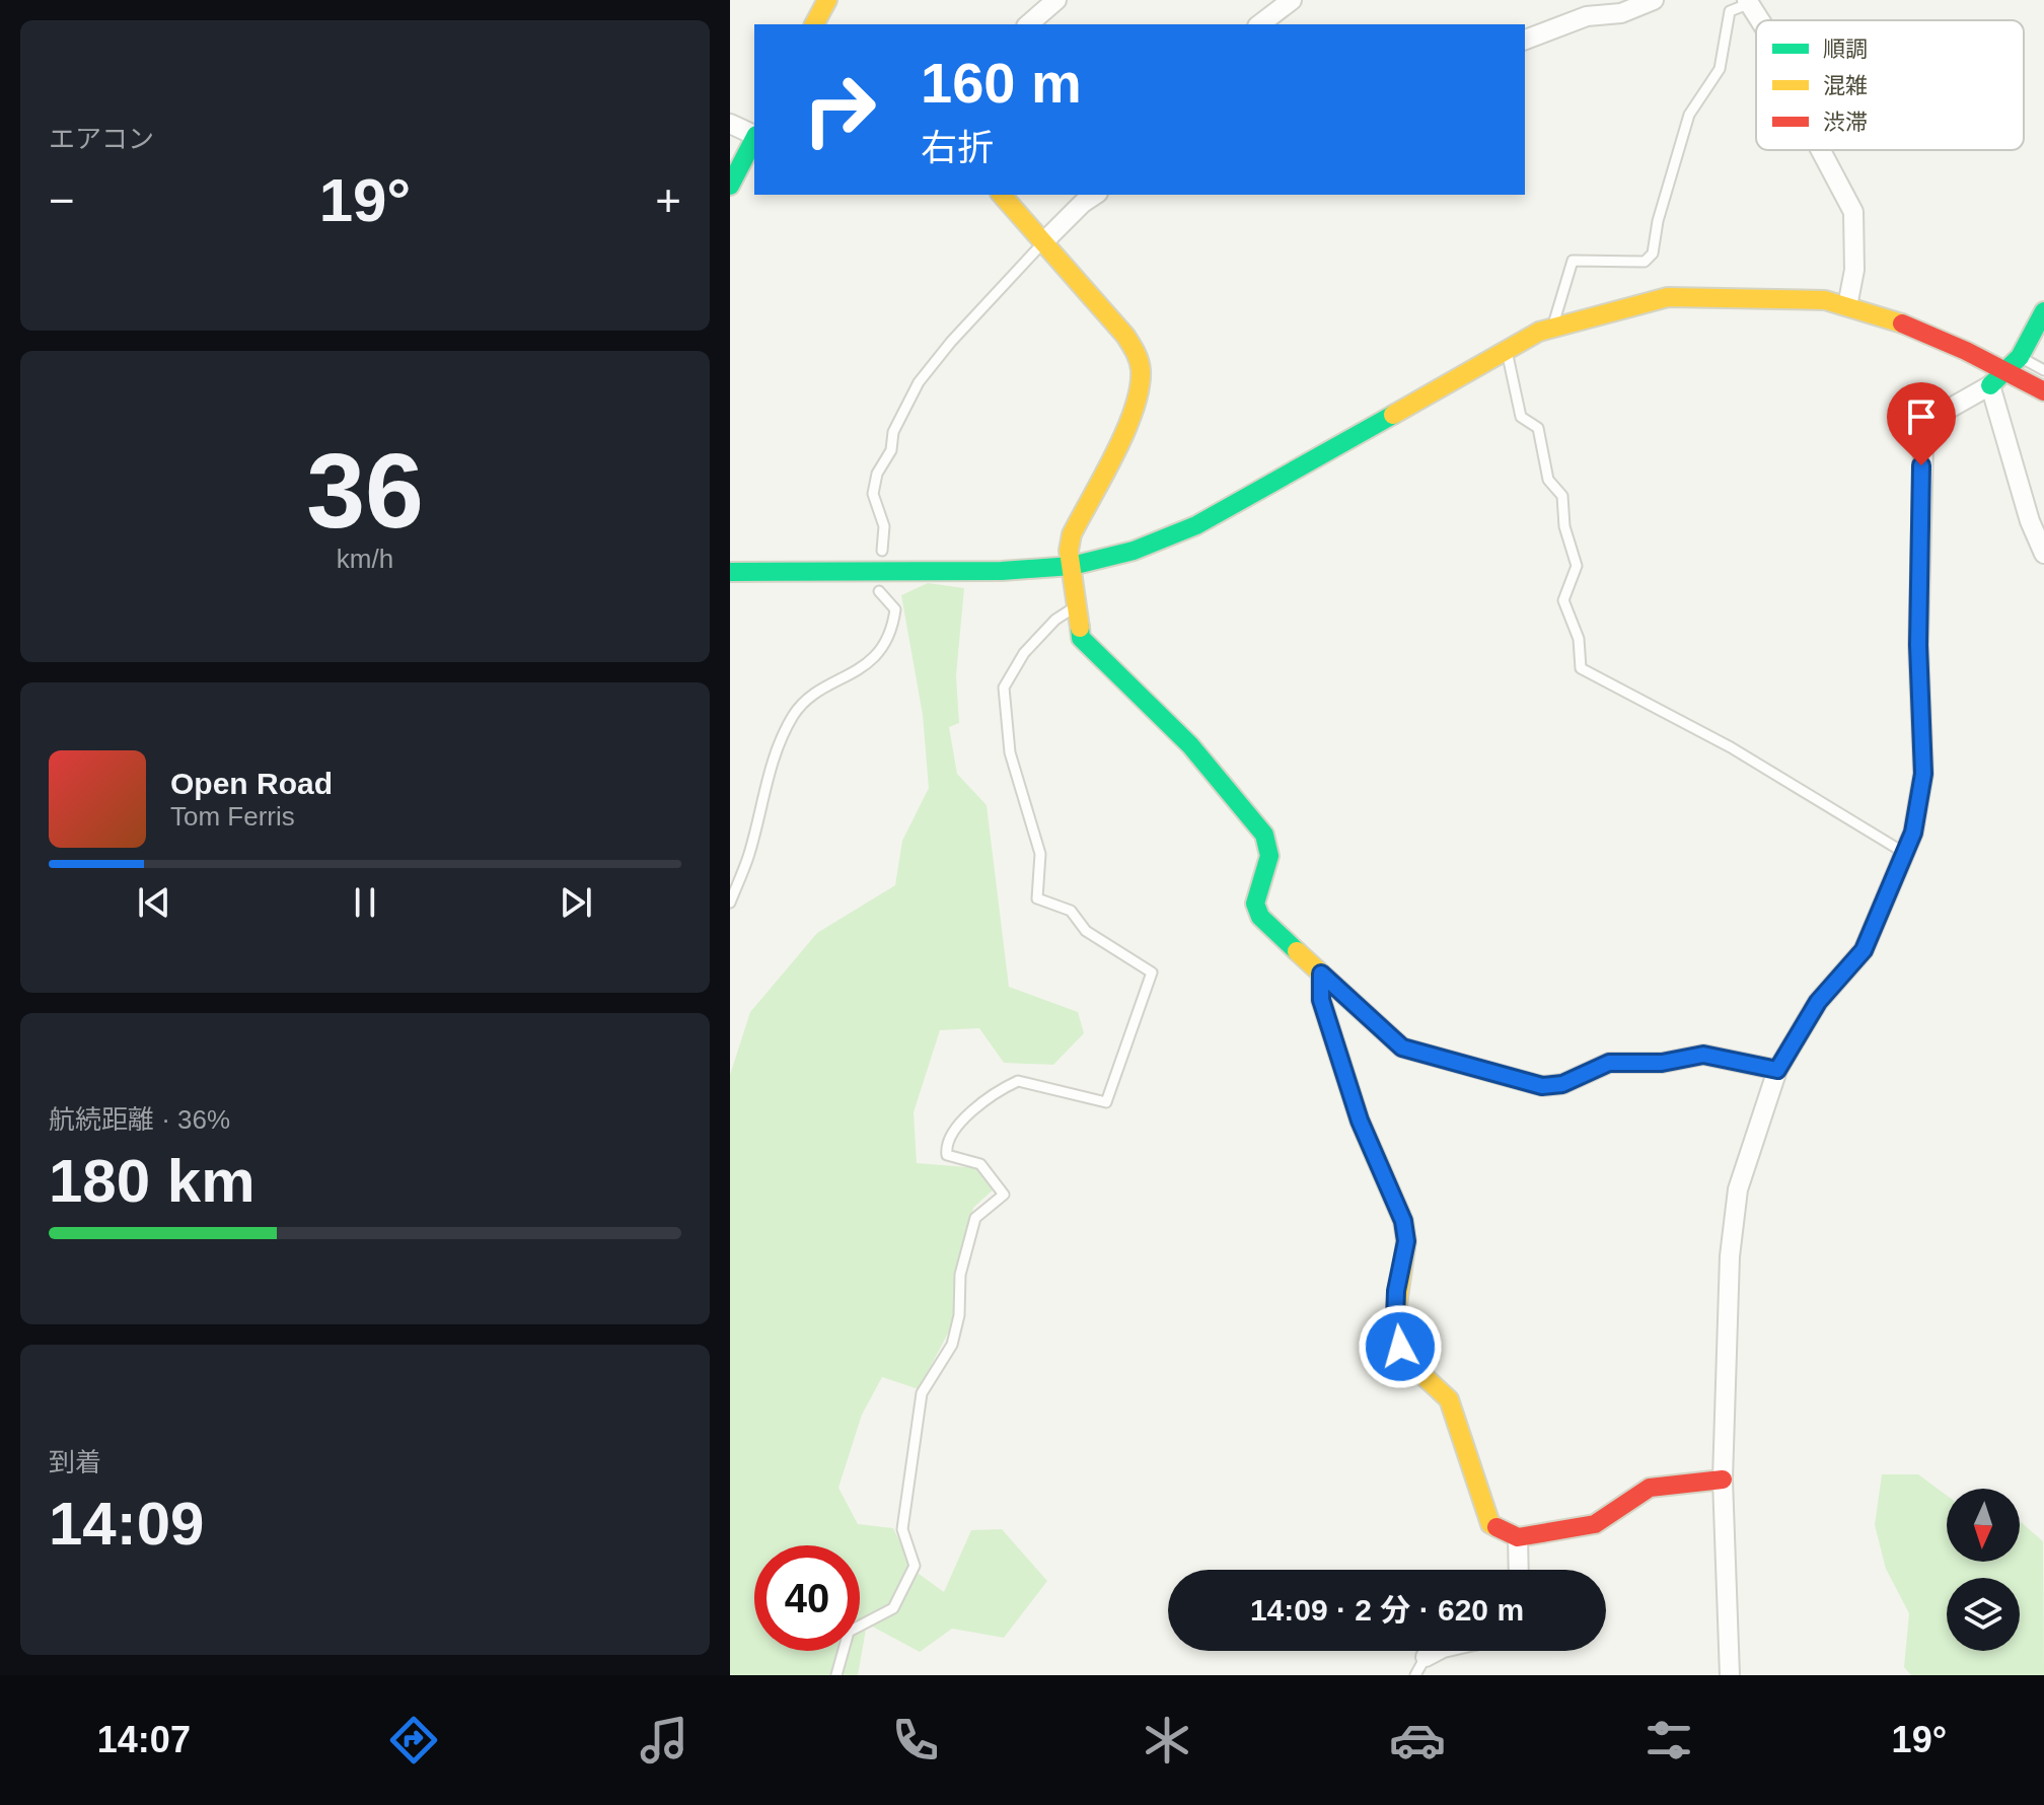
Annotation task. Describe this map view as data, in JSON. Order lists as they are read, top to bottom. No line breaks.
{"legend":["順調","混雑","渋滞"],"north":"bottom","page":{"tile":["エアコン",["36","km/h"],["航続距離 · 36%","180 km"],["到着","14:09"]],"turn":["160 m","右折"],"heat":["−","19°","+"],"song":["Open Road","Tom Ferris"],"limit":"40","trip":"14:09 · 2 分 · 620 m","tabs":["14:07","19°"]}}
